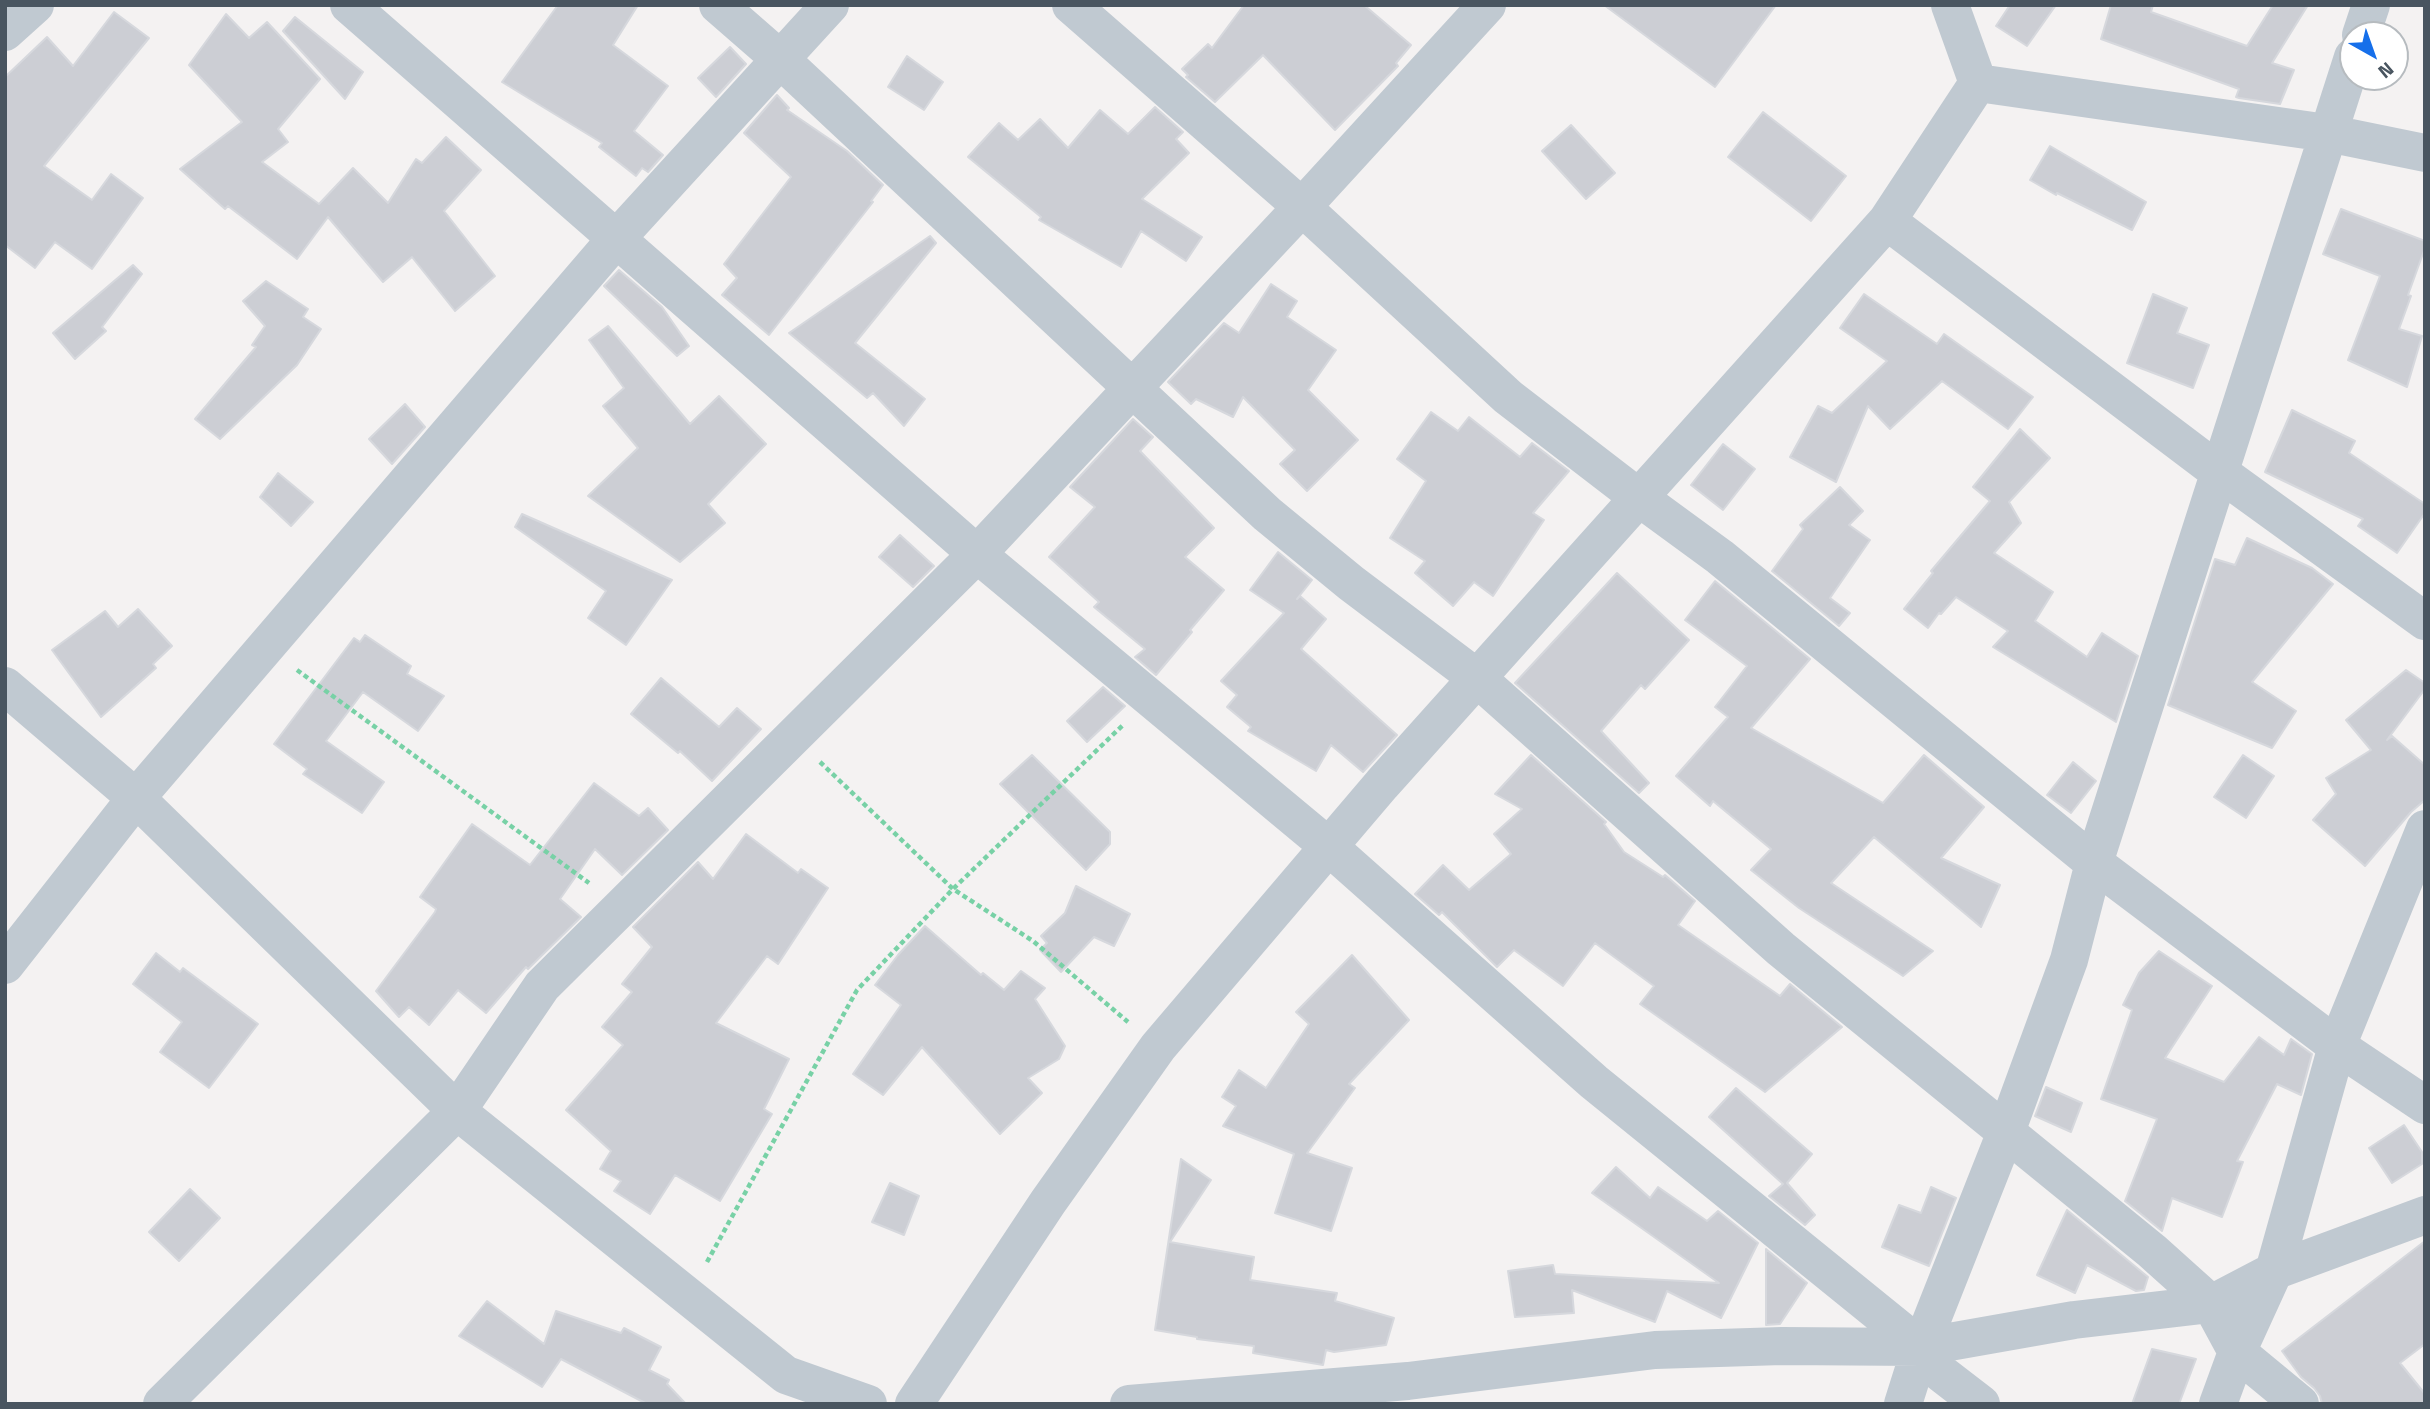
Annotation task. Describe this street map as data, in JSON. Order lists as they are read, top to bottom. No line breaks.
{"north":"bottom right"}
